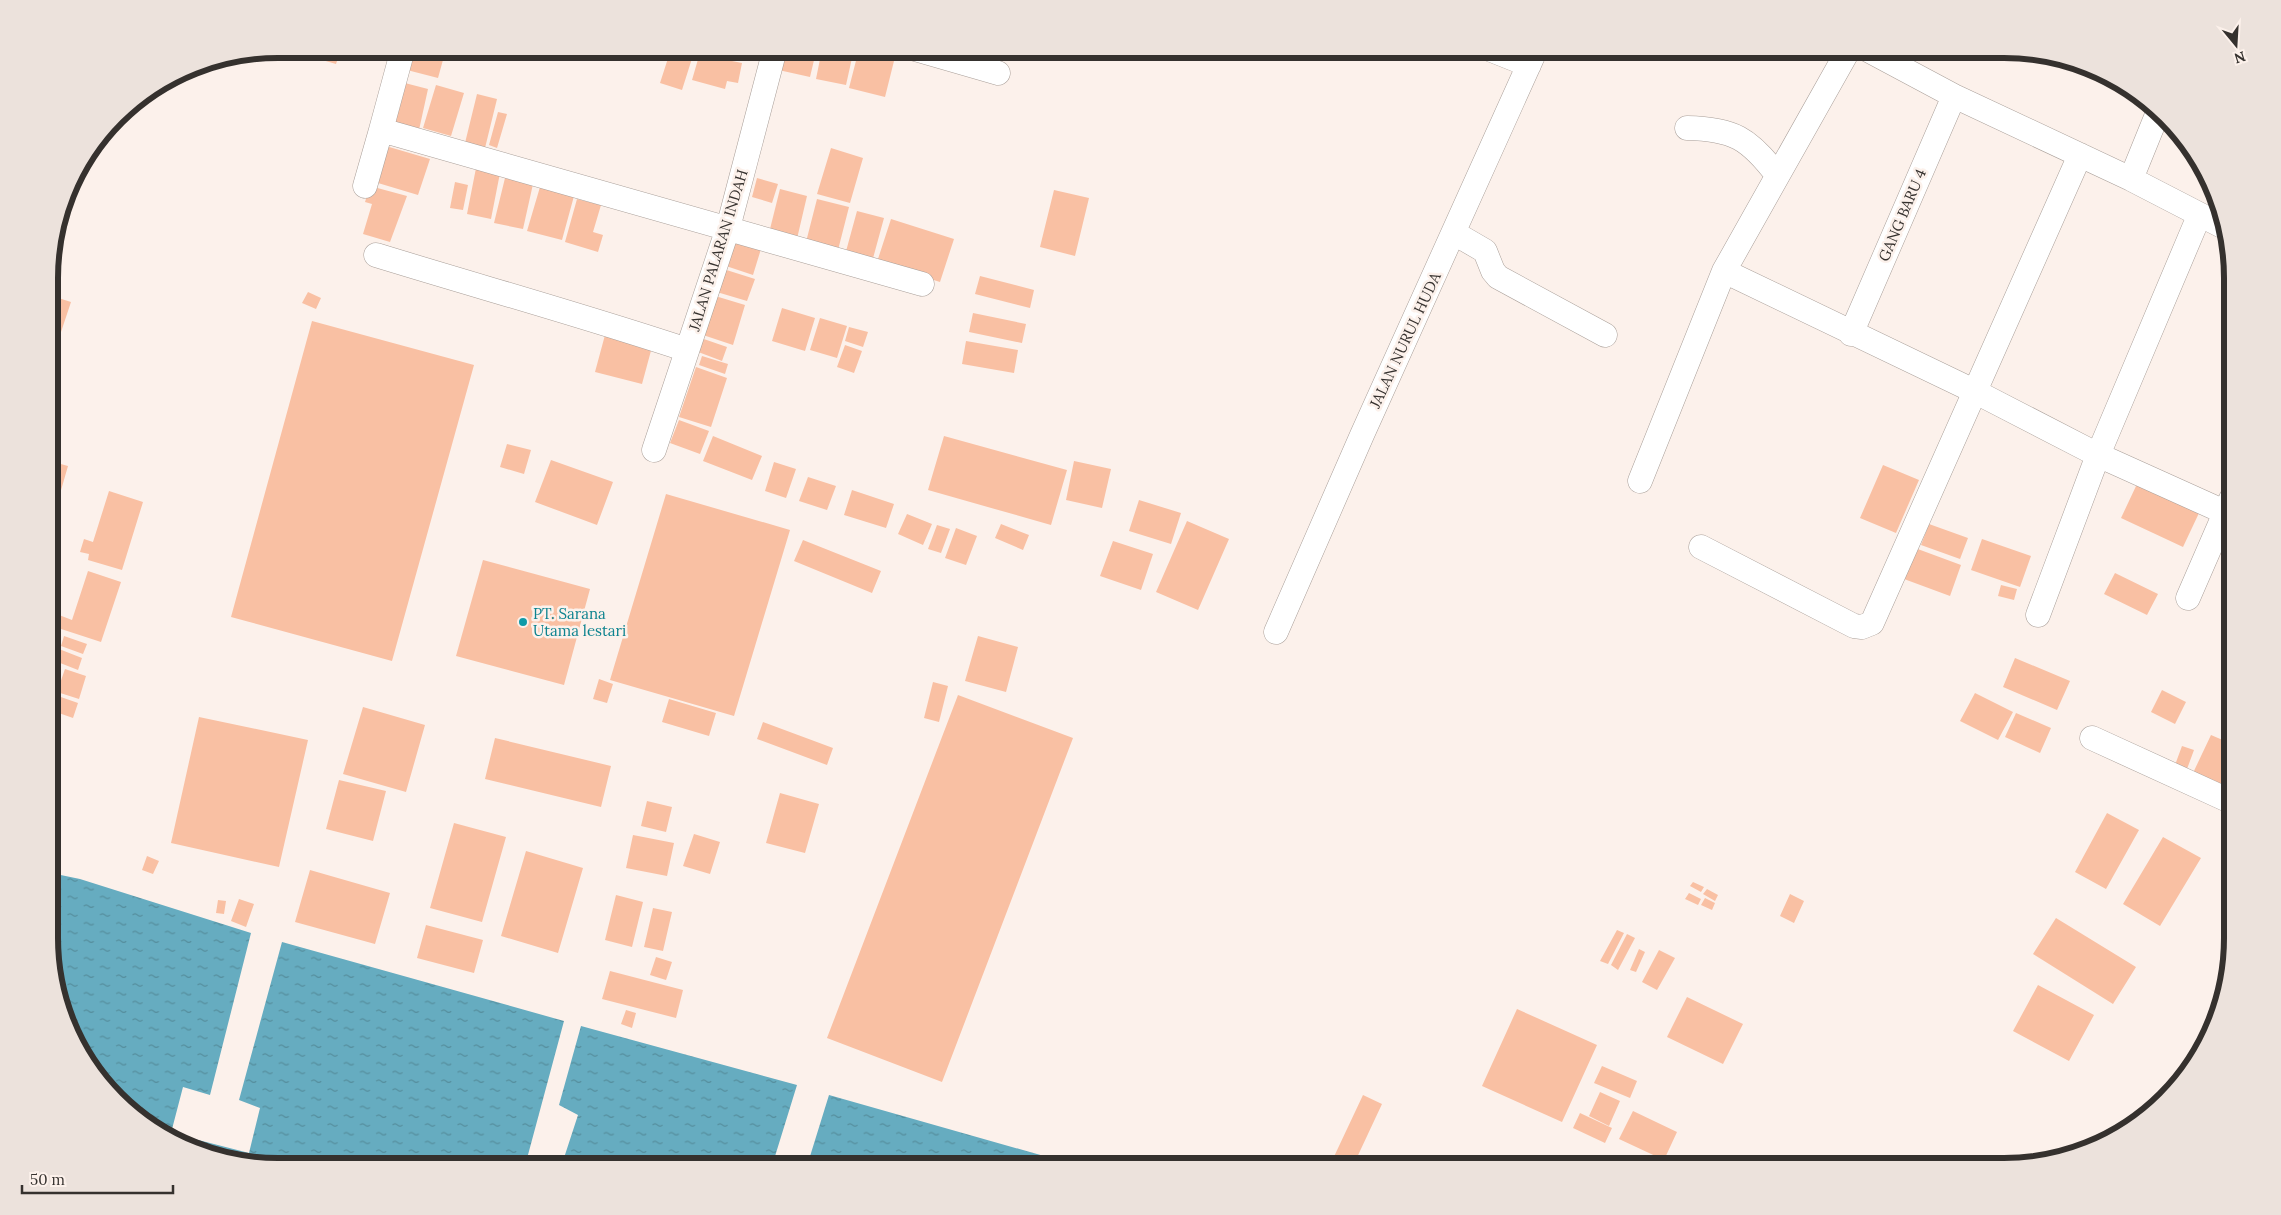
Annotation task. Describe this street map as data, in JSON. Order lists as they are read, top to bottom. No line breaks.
{"streets":{"street":["GANG BARU 4","JALAN PALARAN INDAH","JALAN NURUL HUDA"]},"places":["PT. Sarana Utama lestari"],"scale_bar":"50 m","north":"bottom"}
